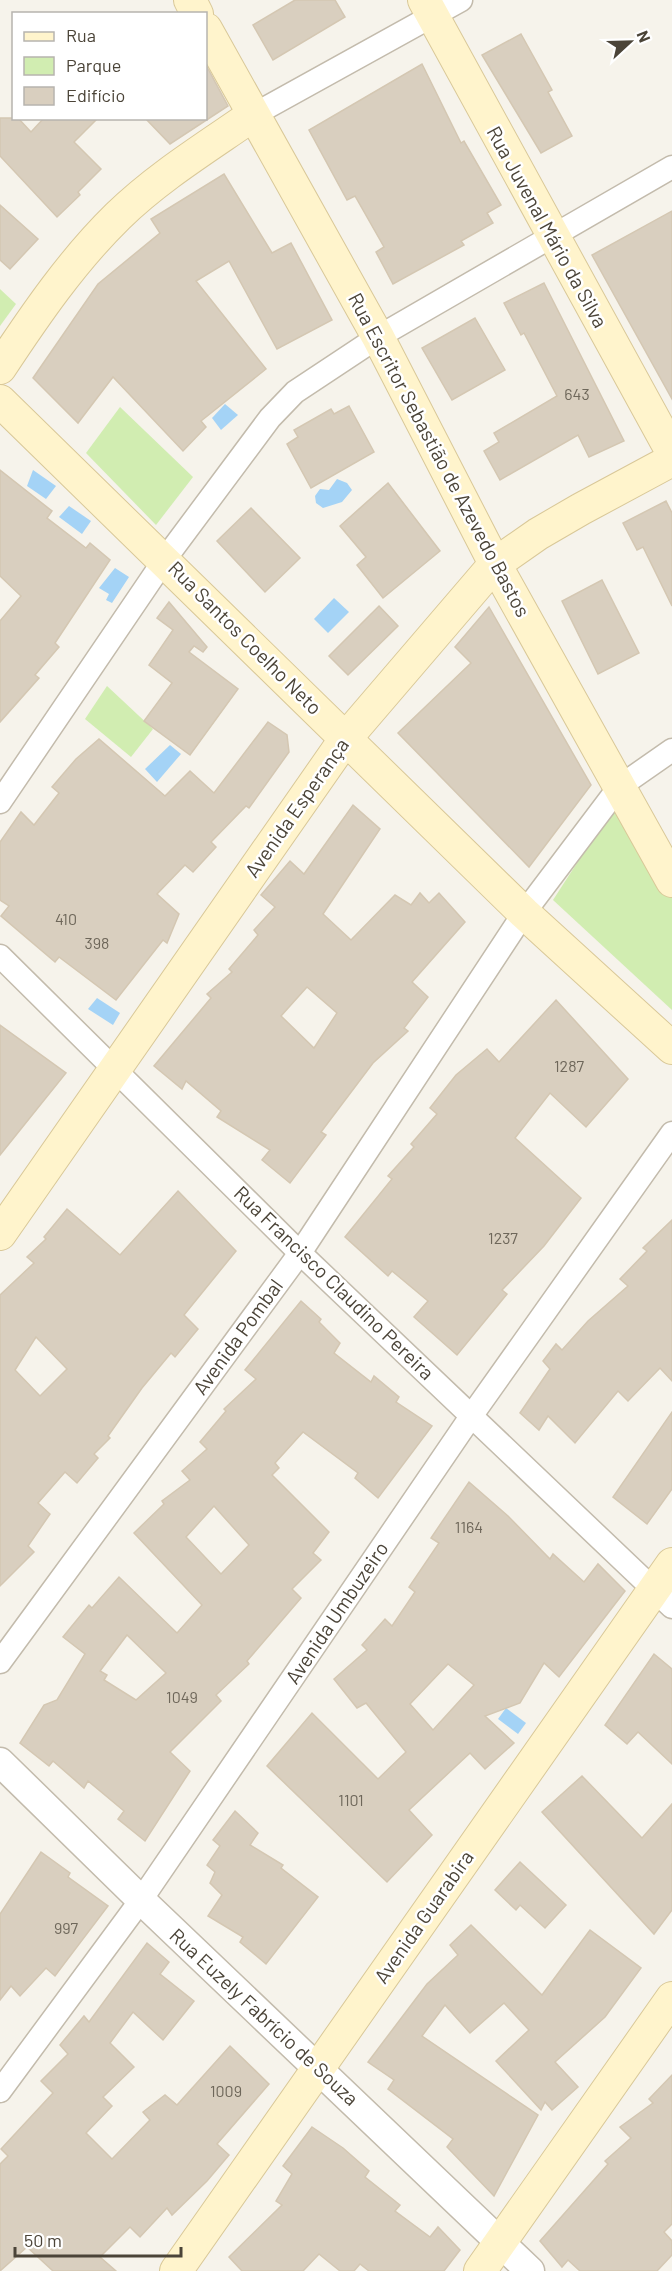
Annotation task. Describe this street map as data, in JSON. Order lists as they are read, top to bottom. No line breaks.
{"streets":{"main road":["Rua Juvenal Mário da Silva","Rua Escritor Sebastião de Azevedo Bastos","Rua Santos Coelho Neto","Avenida Esperança","Avenida Guarabira"],"street":["Rua Francisco Claudino Pereira","Avenida Pombal","Avenida Umbuzeiro","Rua Euzely Fabrício de Souza"]},"crossings":[["Rua Escritor Sebastião de Azevedo Bastos","Avenida Esperança"],["Rua Escritor Sebastião de Azevedo Bastos","Avenida Pombal"],["Rua Santos Coelho Neto","Avenida Esperança"],["Rua Santos Coelho Neto","Avenida Pombal"],["Avenida Esperança","Rua Francisco Claudino Pereira"],["Rua Francisco Claudino Pereira","Avenida Pombal"],["Rua Francisco Claudino Pereira","Avenida Umbuzeiro"],["Rua Francisco Claudino Pereira","Avenida Guarabira"],["Avenida Umbuzeiro","Rua Euzely Fabrício de Souza"],["Avenida Guarabira","Rua Euzely Fabrício de Souza"]],"house_numbers":["643","410","398","1287","1237","1164","1049","1101","997","1009"],"legend":["Rua","Parque","Edifício"],"scale_bar":"50 m","north":"right"}
